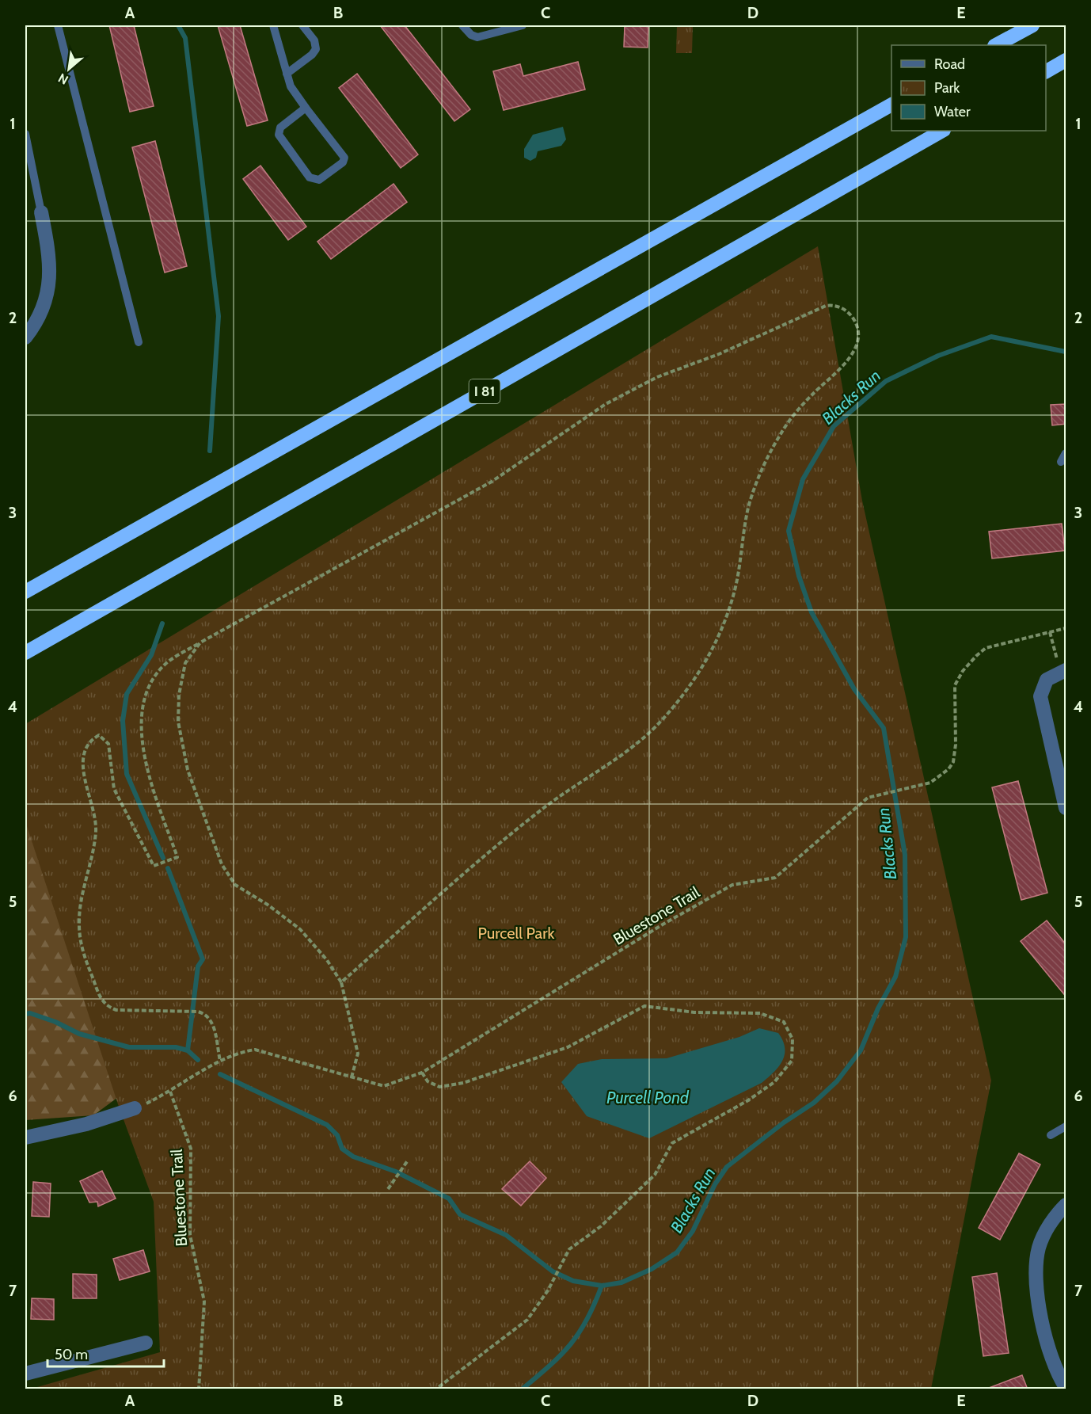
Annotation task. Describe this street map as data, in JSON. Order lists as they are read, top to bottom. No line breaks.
{"streets":{"highway":["I 81"],"path":["Bluestone Trail"]},"water":["Blacks Run","Purcell Pond"],"parks":["Purcell Park"],"legend":["Road","Park","Water"],"scale_bar":"50 m","north":"bottom left","grid":{"columns":["A","B","C","D","E"],"rows":["1","2","3","4","5","6","7"]}}
